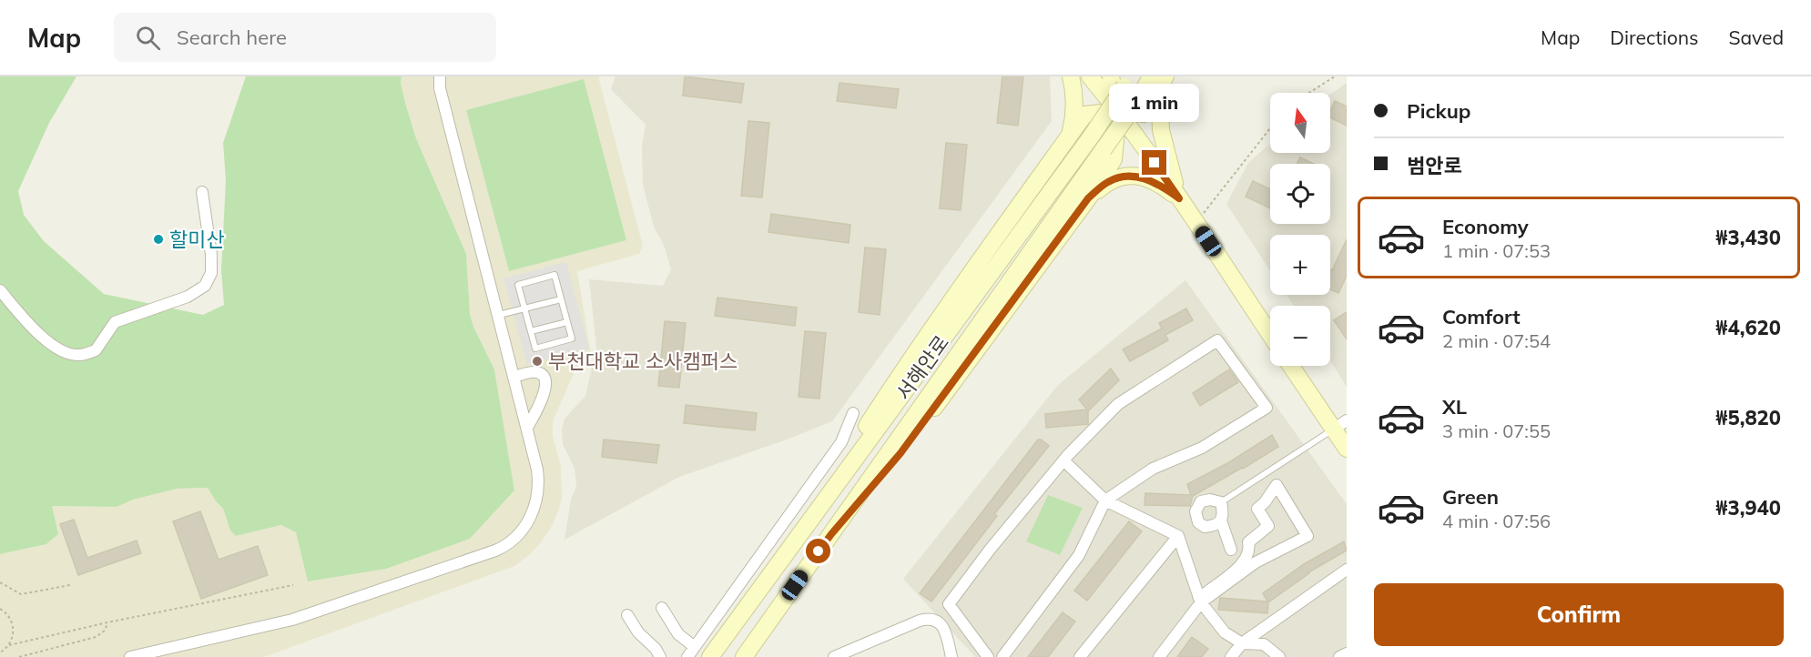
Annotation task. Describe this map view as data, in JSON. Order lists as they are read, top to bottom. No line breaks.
{"streets":{"main road":["서해안로"]},"places":["할미산","부천대학교 소사캠퍼스"],"north":"top","page":{"header":"Map","search":"Search here","nav":["Map","Directions","Saved"],"banner":["Pickup","범안로"],"bubble":"1 min","map_buttons":["+","−"],"list":[{"name":"Economy","note":"1 min · 07:53","value":"₩3,430"},{"name":"Comfort","note":"2 min · 07:54","value":"₩4,620"},{"name":"XL","note":"3 min · 07:55","value":"₩5,820"},{"name":"Green","note":"4 min · 07:56","value":"₩3,940"}],"buttons":"Confirm"}}
